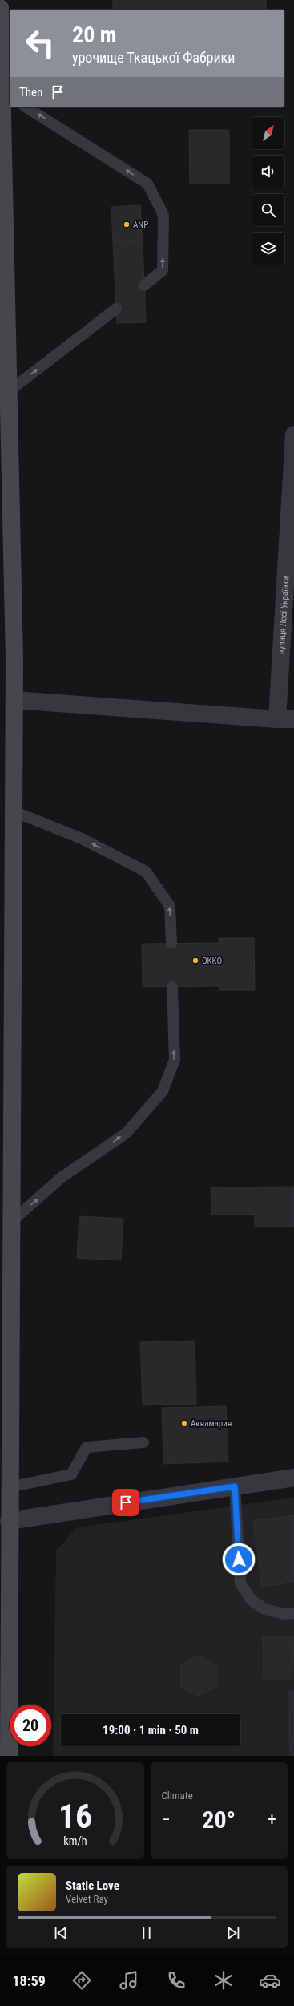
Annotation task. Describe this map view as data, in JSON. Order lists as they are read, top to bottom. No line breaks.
{"streets":{"street":["вулиця Лесі Українки"]},"places":["ANP","OKKO","Аквамарин"],"north":"top right","page":{"turn":["20 m","урочище Ткацької Фабрики"],"then":"Then","limit":"20","trip":"19:00 · 1 min · 50 m","tile":"Climate","heat":["−","20°","+"],"song":["Static Love","Velvet Ray"],"tabs":"18:59","gauge":["16","km/h"]}}
